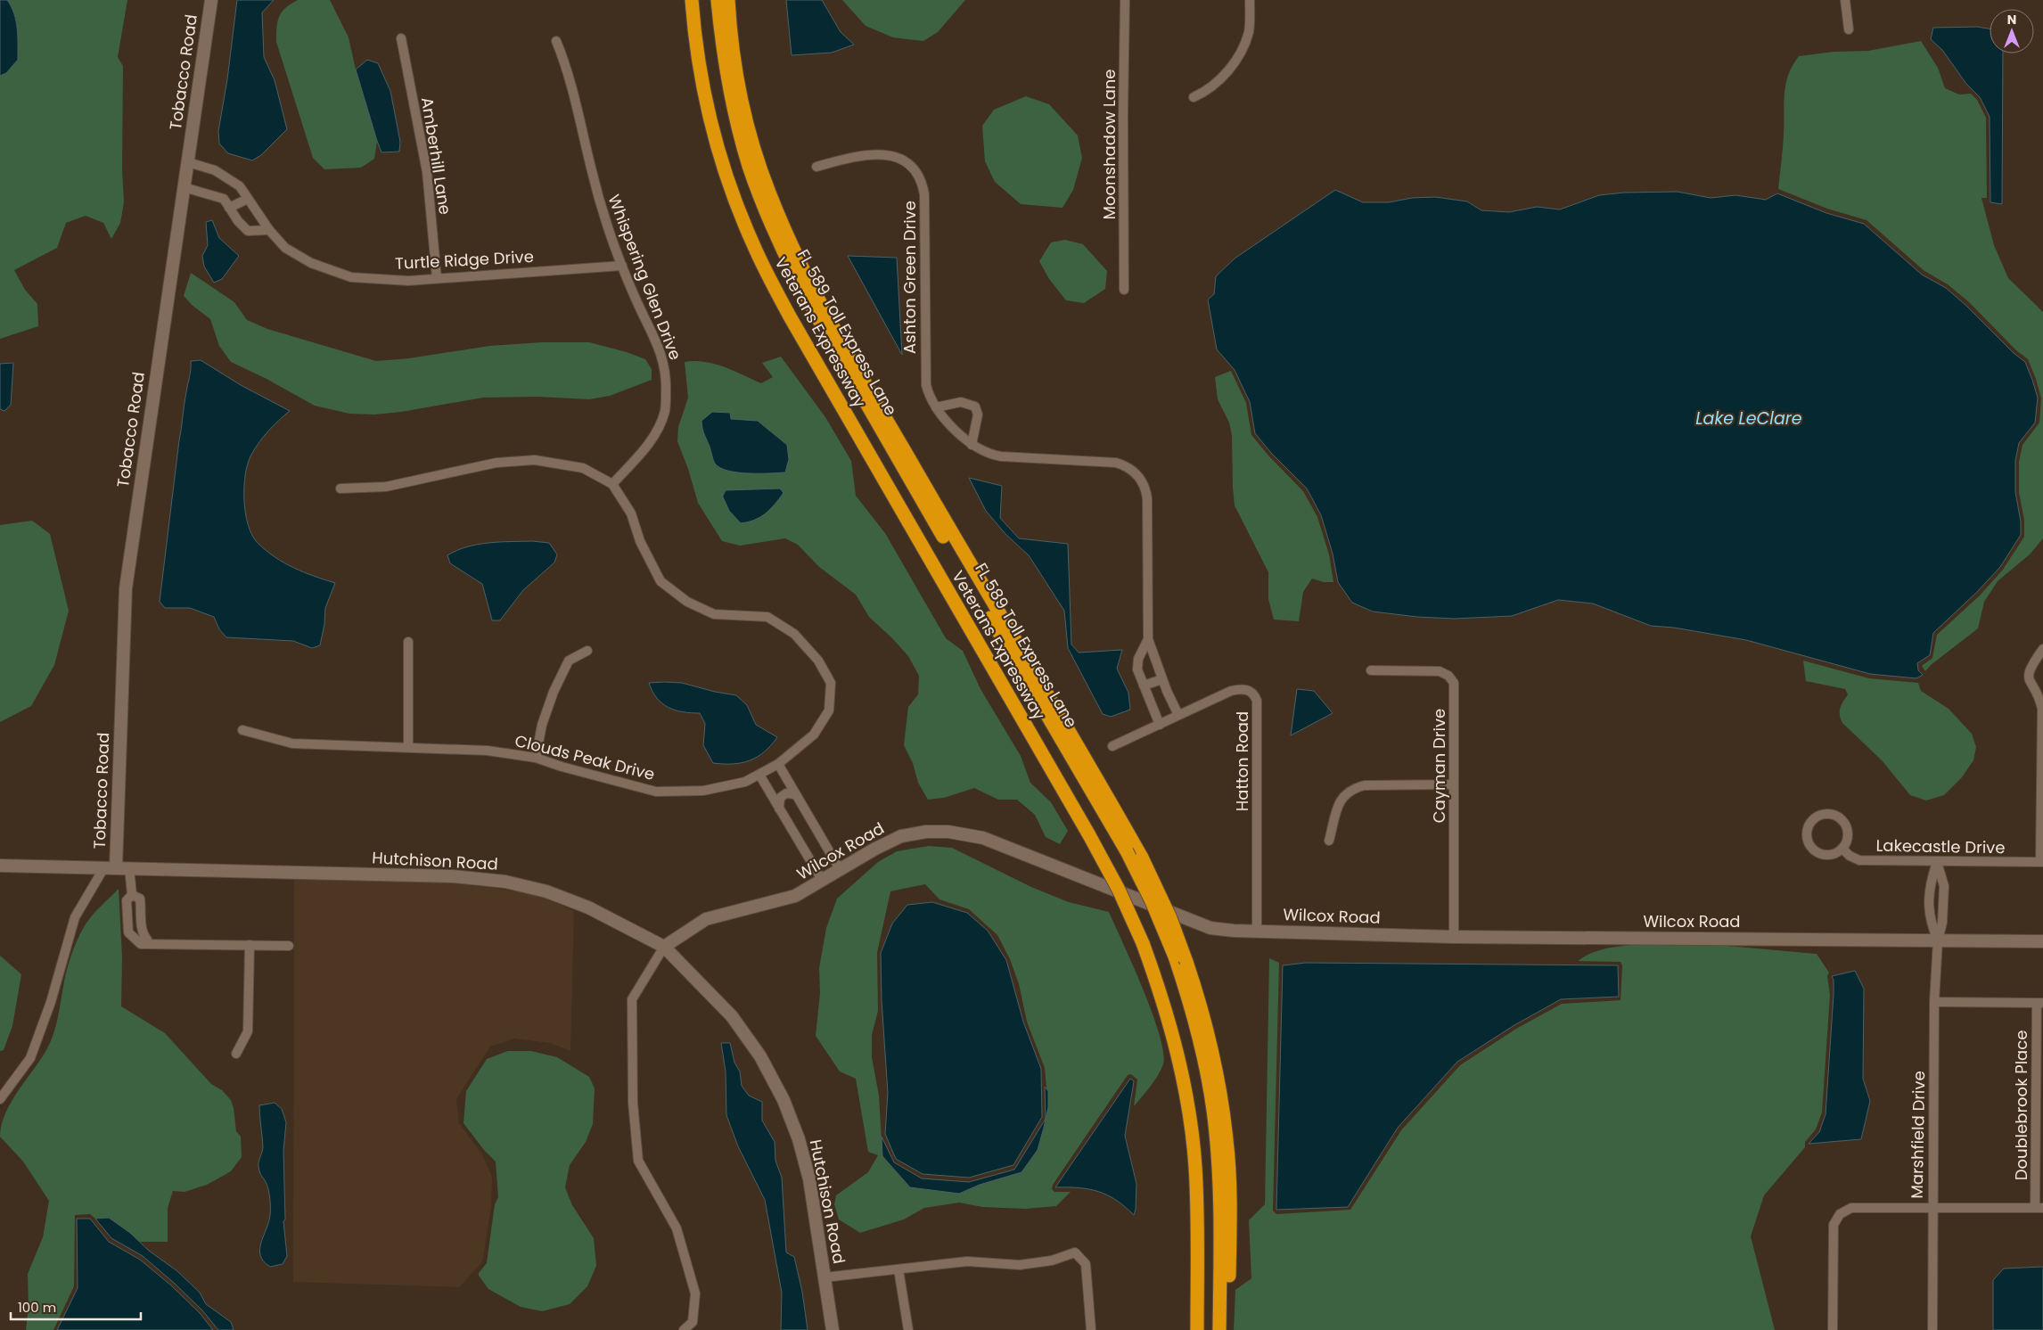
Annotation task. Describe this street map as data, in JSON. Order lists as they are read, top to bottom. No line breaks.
{"streets":{"highway":["Veterans Expressway","FL 589 Toll Express Lane"],"street":["Tobacco Road","Moonshadow Lane","Amberhill Lane","Turtle Ridge Drive","Whispering Glen Drive","Ashton Green Drive","Clouds Peak Drive","Hatton Road","Cayman Drive","Lakecastle Drive","Wilcox Road","Hutchison Road","Doublebrook Place","Marshfield Drive"]},"crossings":[["Tobacco Road","Turtle Ridge Drive"],["Tobacco Road","Hutchison Road"],["Amberhill Lane","Turtle Ridge Drive"],["Turtle Ridge Drive","Whispering Glen Drive"],["Whispering Glen Drive","Clouds Peak Drive"],["Ashton Green Drive","Hatton Road"],["Veterans Expressway","FL 589 Toll Express Lane"],["Hatton Road","Wilcox Road"],["Cayman Drive","Wilcox Road"],["Lakecastle Drive","Marshfield Drive"],["Wilcox Road","Hutchison Road"],["Wilcox Road","Marshfield Drive"]],"water":["Lake LeClare"],"scale_bar":"100 m","north":"top"}
